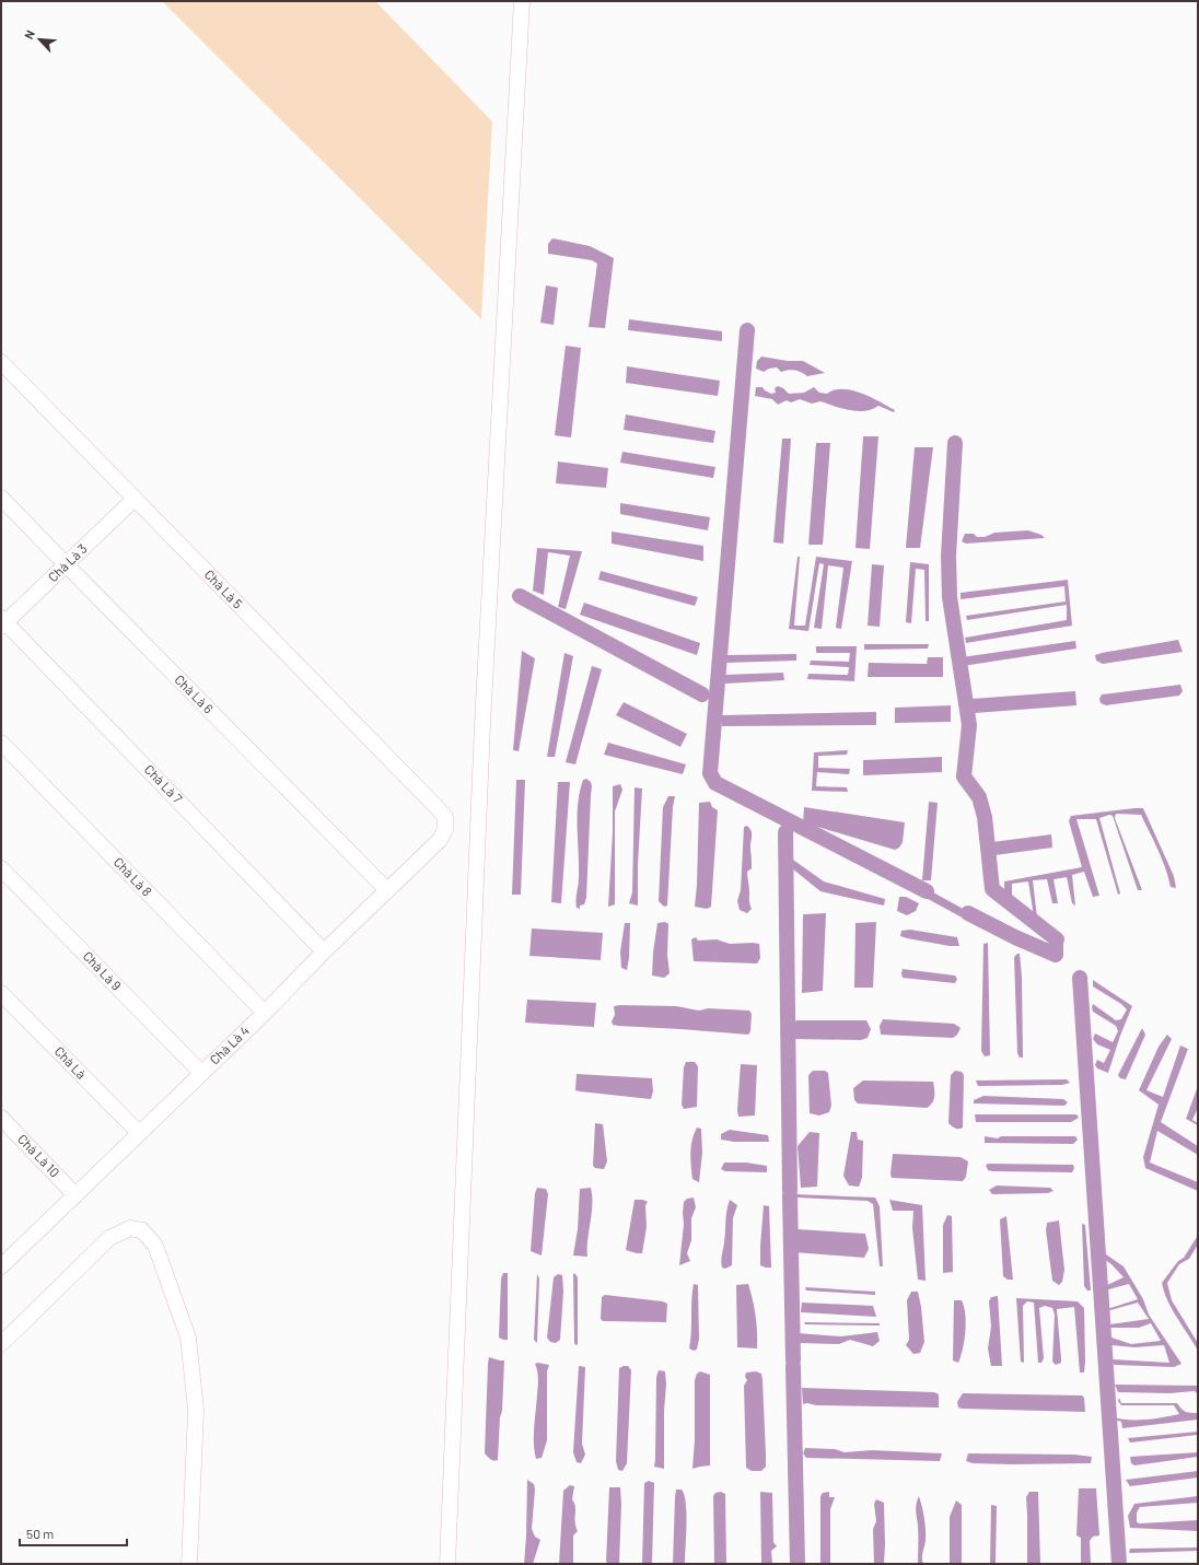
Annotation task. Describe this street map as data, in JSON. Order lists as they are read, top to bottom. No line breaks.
{"streets":{"street":["Chà Là 3","Chà Là 5","Chà Là 6","Chà Là 7","Chà Là 8","Chà Là 9","Chà Là 4","Chà Là","Chà Là 10"]},"crossings":[["Chà Là 3","Chà Là 5"],["Chà Là 3","Chà Là 6"],["Chà Là 3","Chà Là 7"],["Chà Là 5","Chà Là 4"],["Chà Là 6","Chà Là 4"],["Chà Là 7","Chà Là 4"],["Chà Là 8","Chà Là 4"],["Chà Là 9","Chà Là 4"],["Chà Là 4","Chà Là"],["Chà Là 4","Chà Là 10"]],"scale_bar":"50 m","north":"top left"}
